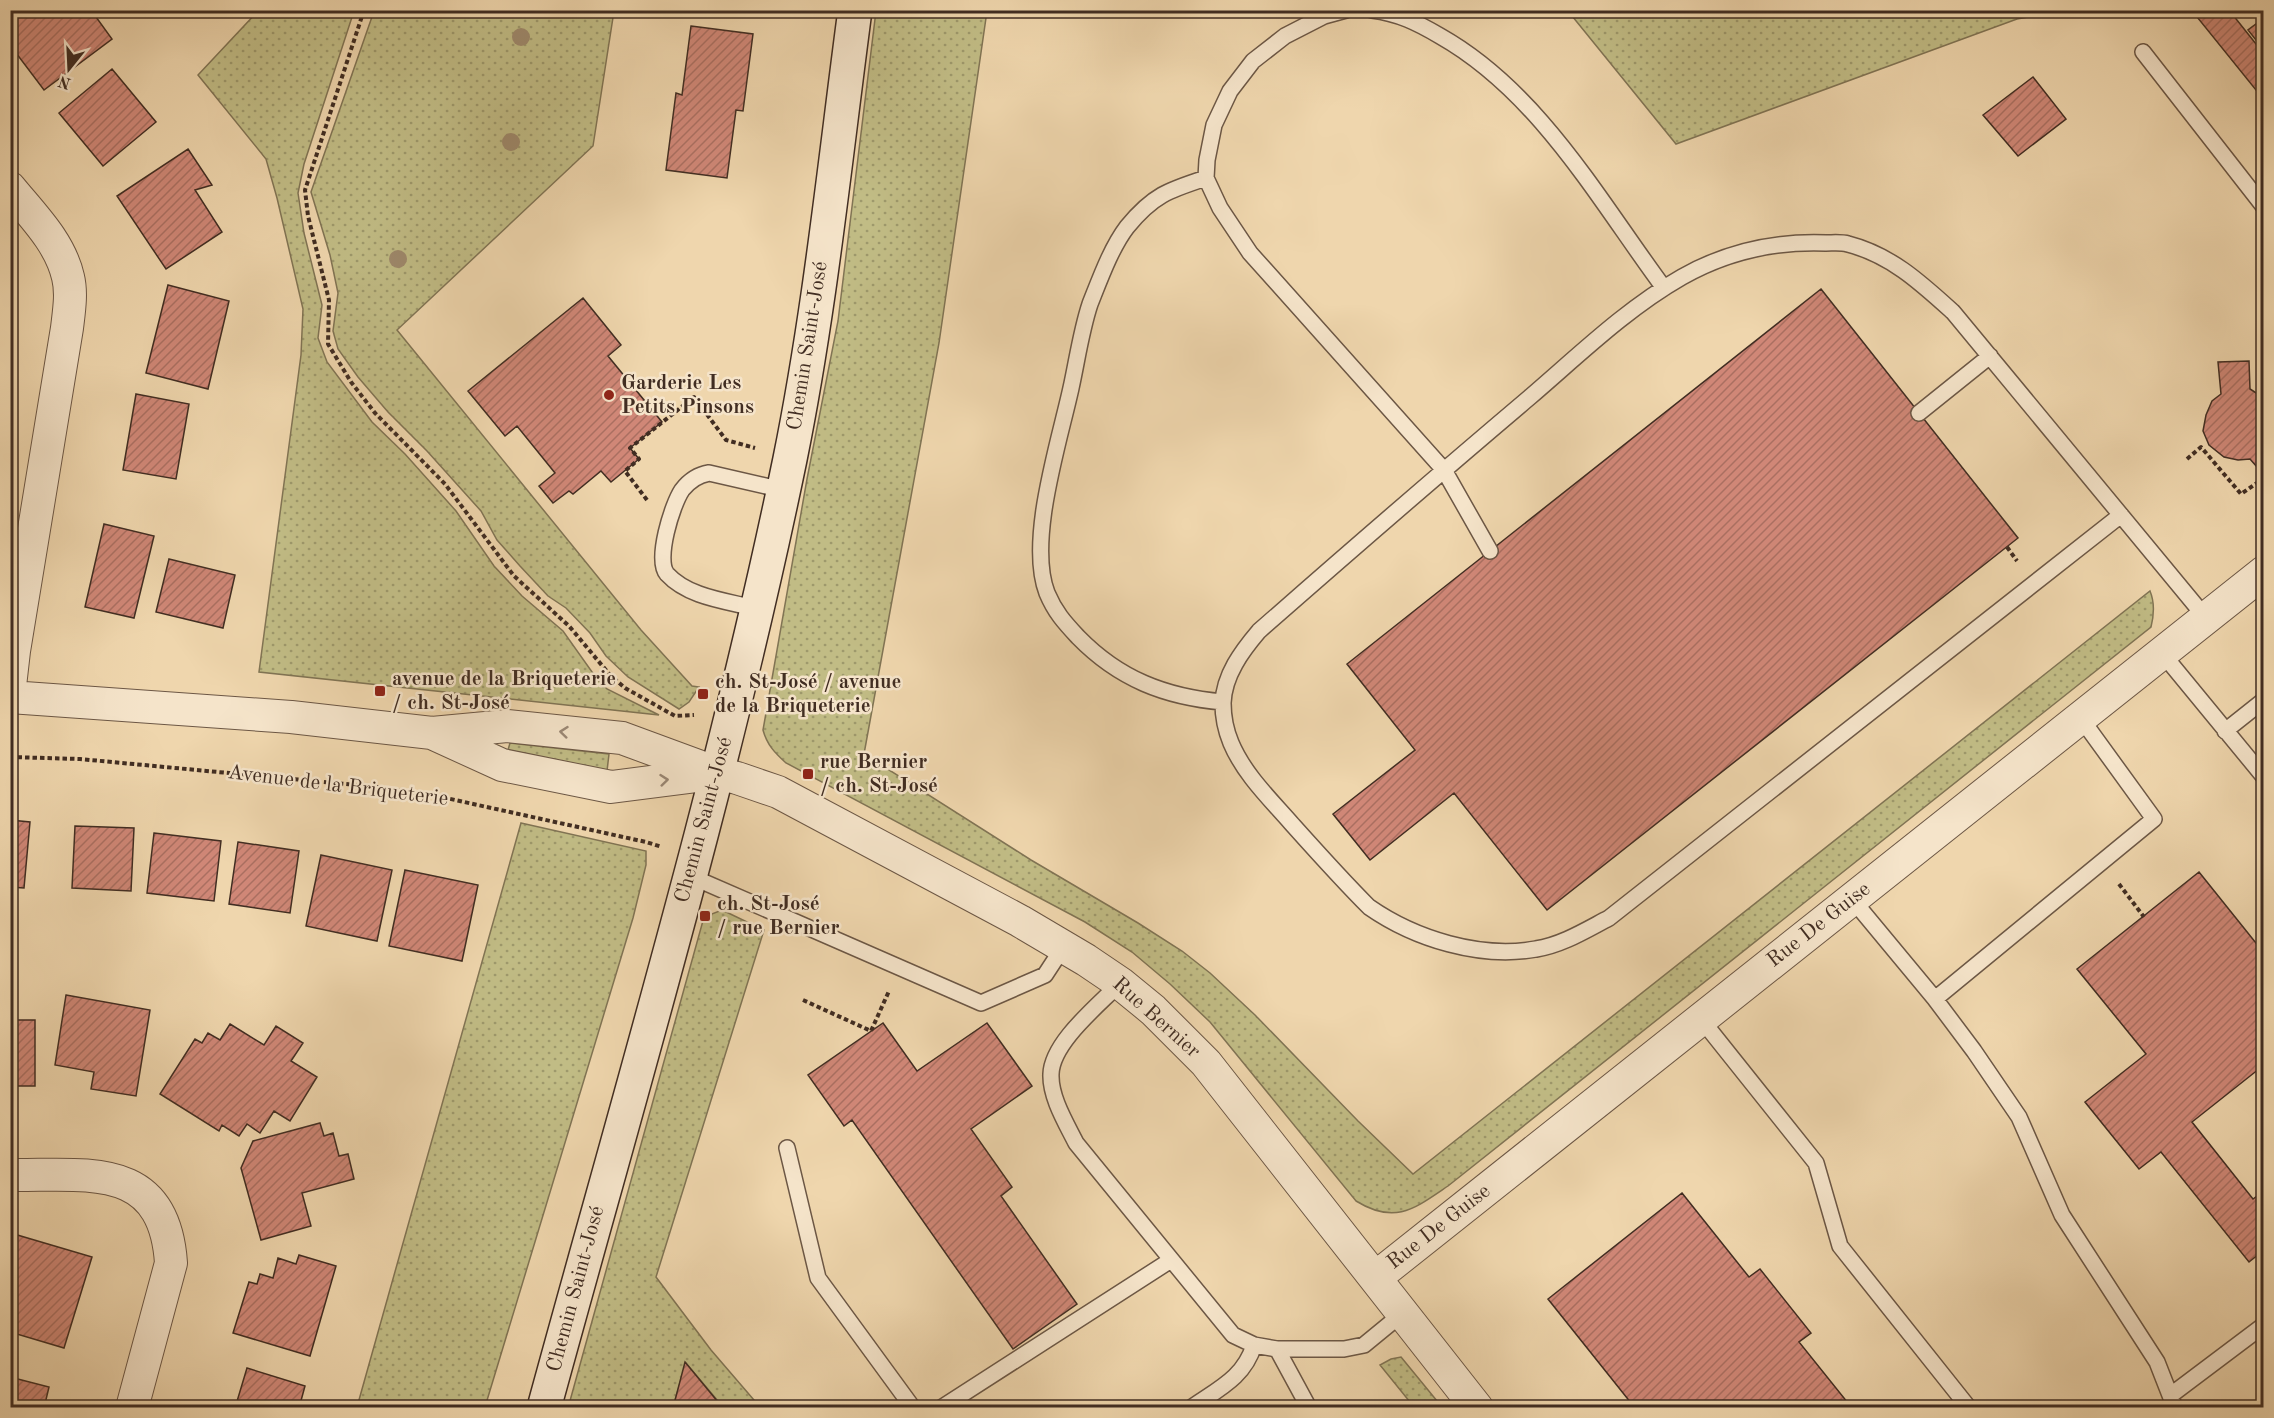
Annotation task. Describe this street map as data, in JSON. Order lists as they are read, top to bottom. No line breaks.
{"streets":{"street":["Chemin Saint-José","Rue De Guise","Rue Bernier"],"path":["Avenue de la Briqueterie"]},"crossings":[["Chemin Saint-José","Rue Bernier"],["Rue De Guise","Rue Bernier"]],"places":{"other":["Garderie Les Petits Pinsons"],"transit":["avenue de la Briqueterie / ch. St-José","ch. St-José / avenue de la Briqueterie","rue Bernier / ch. St-José","ch. St-José / rue Bernier"]},"north":"bottom"}
